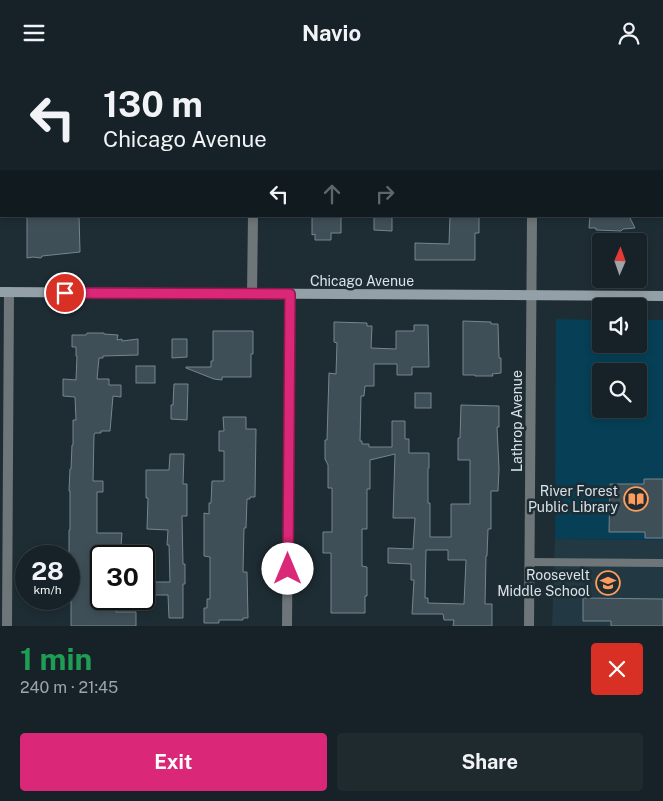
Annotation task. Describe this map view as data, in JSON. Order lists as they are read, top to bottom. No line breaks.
{"streets":{"main road":["Chicago Avenue"],"street":["Lathrop Avenue"]},"crossings":[["Chicago Avenue","Lathrop Avenue"]],"places":{"library":["River Forest Public Library"],"school or university":["Roosevelt Middle School"]},"north":"top","page":{"header":"Navio","turn":["130 m","Chicago Avenue"],"speed":"28 km/h","limit":"30","heading":["1 min","240 m · 21:45"],"buttons":["Exit","Share"]}}
